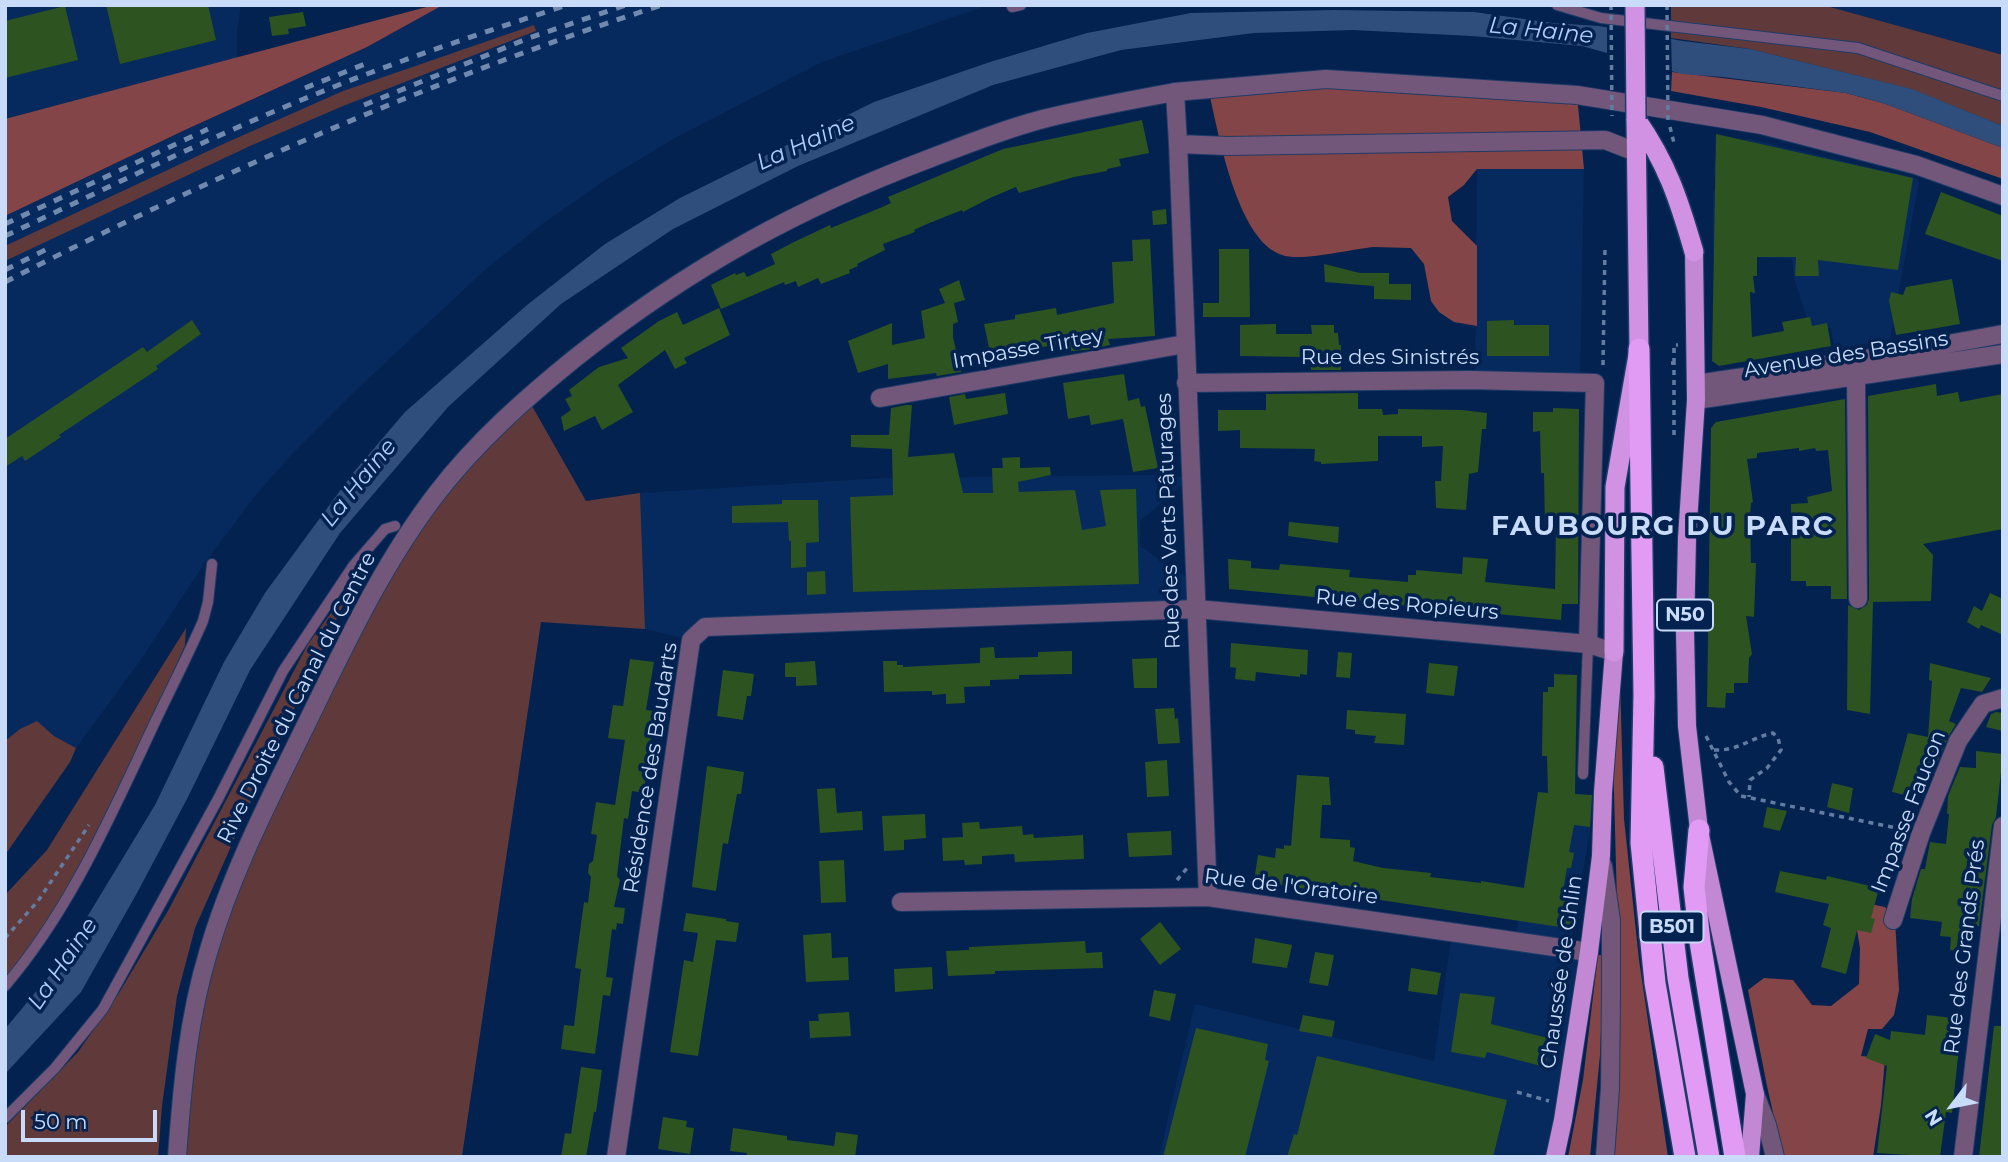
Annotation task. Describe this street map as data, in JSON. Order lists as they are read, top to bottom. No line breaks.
{"streets":{"highway":["N50","B501"],"main road":["Chaussée de Ghlin"],"street":["Impasse Tirtey","Avenue des Bassins","Rue des Sinistrés","Rue des Verts Pâturages","Rue des Ropieurs","Rive Droite du Canal du Centre","Résidence des Baudarts","Impasse Faucon","Rue de l'Oratoire","Rue des Grands Prés"]},"crossings":[["Impasse Tirtey","Rue des Verts Pâturages"],["Avenue des Bassins","N50"],["Rue des Sinistrés","Rue des Verts Pâturages"],["Rue des Sinistrés","Rue des Ropieurs"],["Rue des Verts Pâturages","Rue des Ropieurs"],["Rue des Verts Pâturages","Rive Droite du Canal du Centre"],["Rue des Verts Pâturages","Résidence des Baudarts"],["Rue des Verts Pâturages","Rue de l'Oratoire"],["Rue des Ropieurs","Résidence des Baudarts"],["Rue des Ropieurs","Chaussée de Ghlin"],["Rue de l'Oratoire","Chaussée de Ghlin"]],"districts":["FAUBOURG DU PARC"],"water":["La Haine"],"scale_bar":"50 m","north":"bottom left"}
